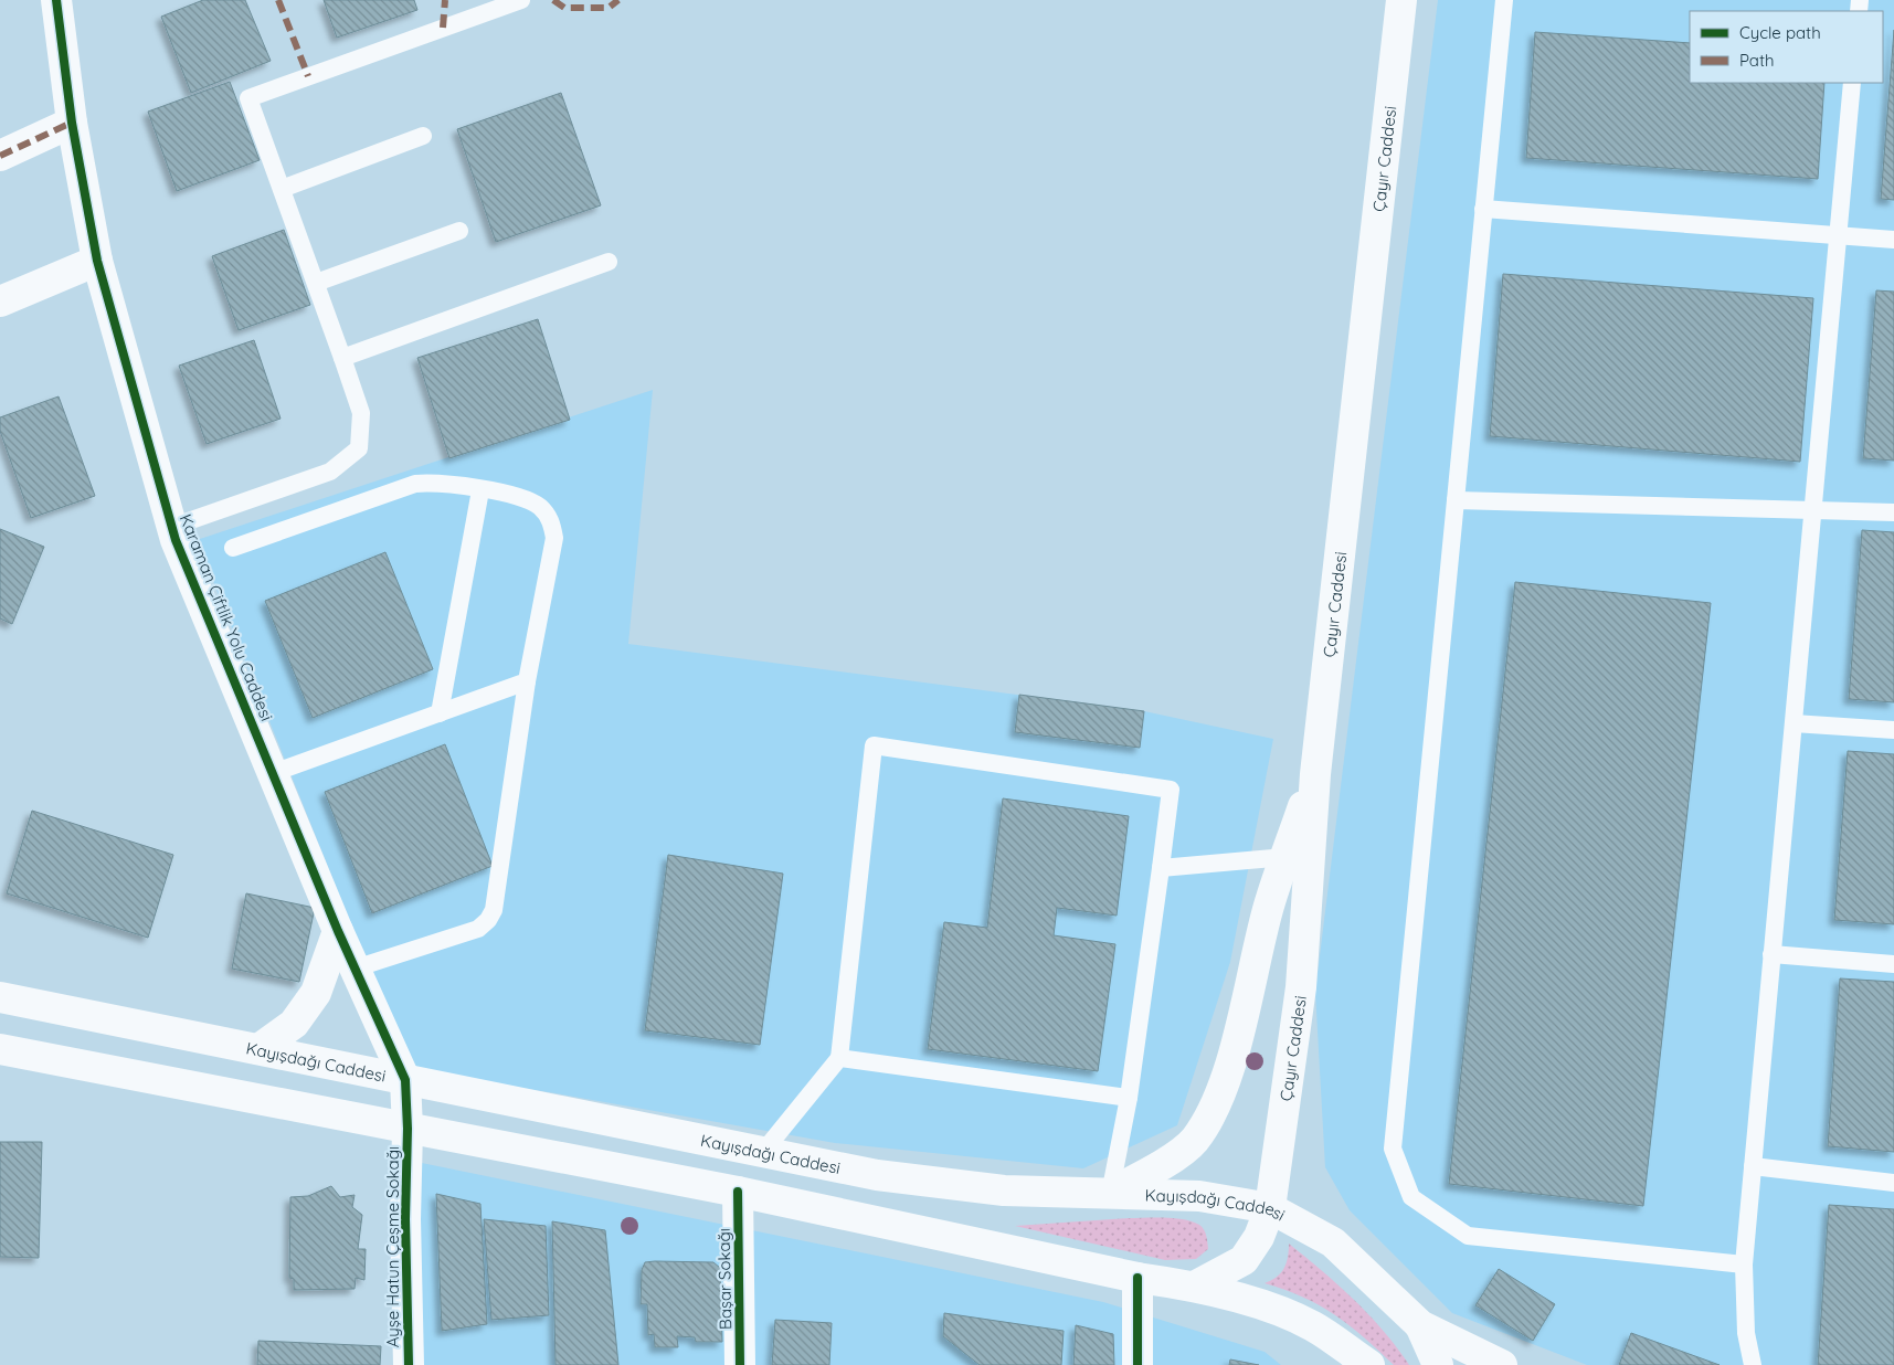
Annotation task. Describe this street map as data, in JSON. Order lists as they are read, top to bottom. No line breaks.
{"streets":{"main road":["Çayır Caddesi","Karaman Çiftlik Yolu Caddesi","Kayışdağı Caddesi","Ayşe Hatun Çeşme Sokağı","Başar Sokağı"]},"crossings":[["Çayır Caddesi","Kayışdağı Caddesi"],["Karaman Çiftlik Yolu Caddesi","Kayışdağı Caddesi"],["Karaman Çiftlik Yolu Caddesi","Ayşe Hatun Çeşme Sokağı"]],"legend":["Cycle path","Path"]}
